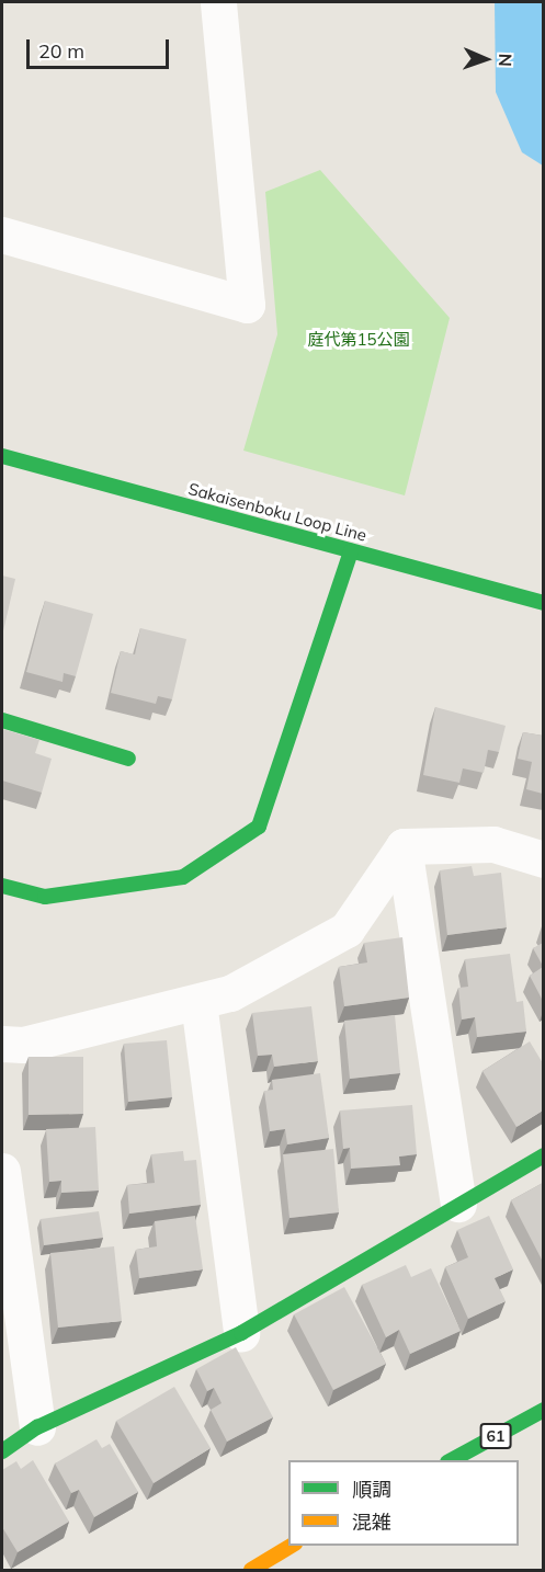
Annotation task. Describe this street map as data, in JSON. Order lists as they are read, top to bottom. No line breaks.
{"streets":{"street":["Sakaisenboku Loop Line","61"]},"parks":["庭代第15公園"],"legend":["順調","混雑"],"scale_bar":"20 m","north":"right"}
